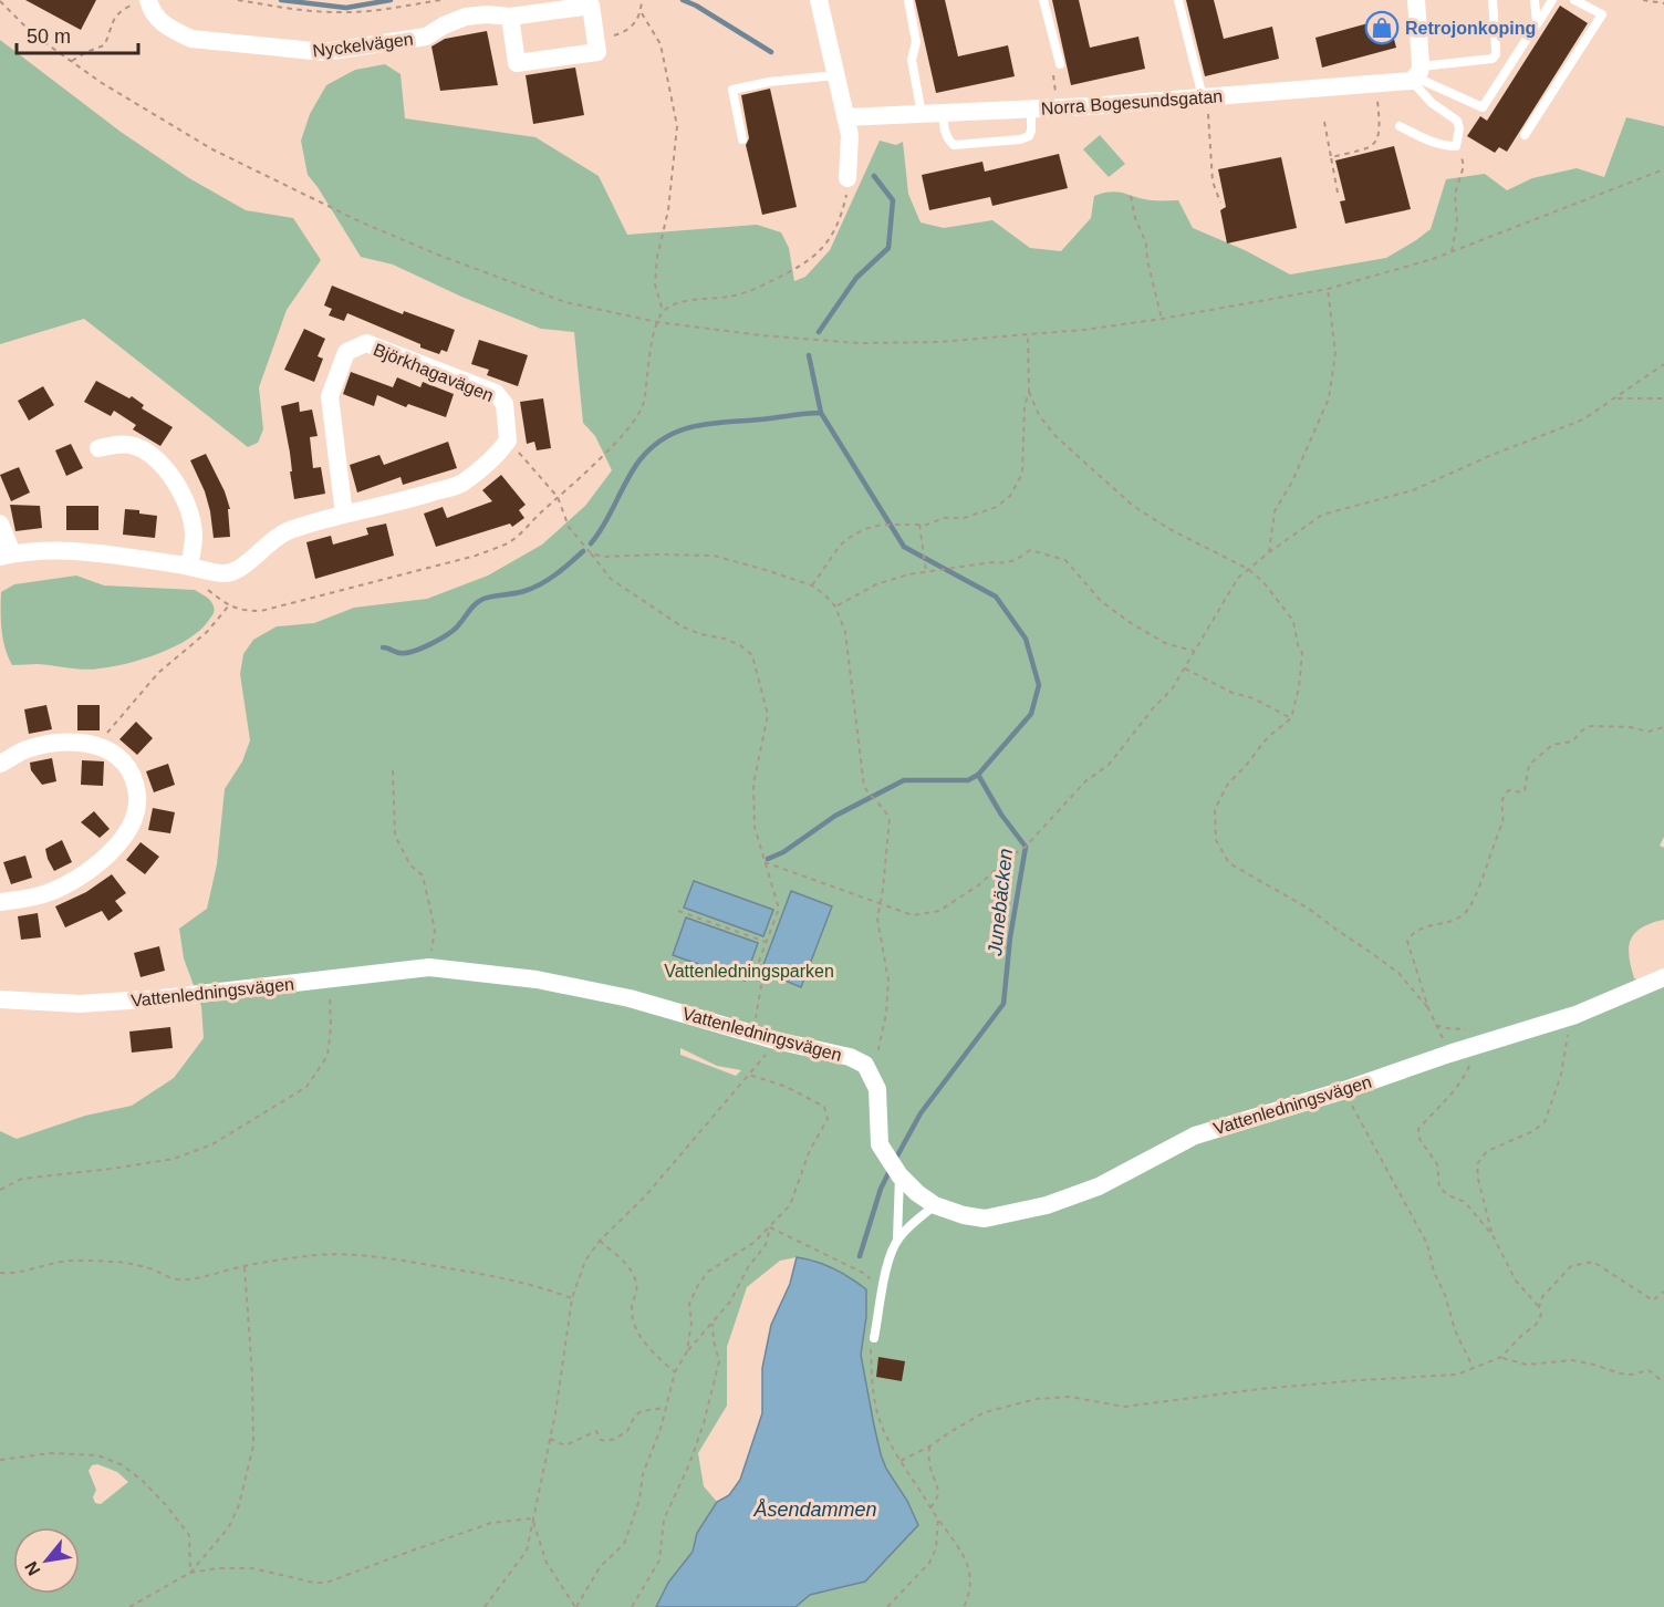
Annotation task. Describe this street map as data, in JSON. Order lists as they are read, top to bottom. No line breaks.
{"streets":{"street":["Nyckelvägen","Norra Bogesundsgatan","Björkhagavägen","Vattenledningsvägen"]},"water":["Junebäcken","Åsendammen"],"parks":["Vattenledningsparken"],"places":{"shop":["Retrojonkoping"]},"scale_bar":"50 m","north":"bottom left"}
